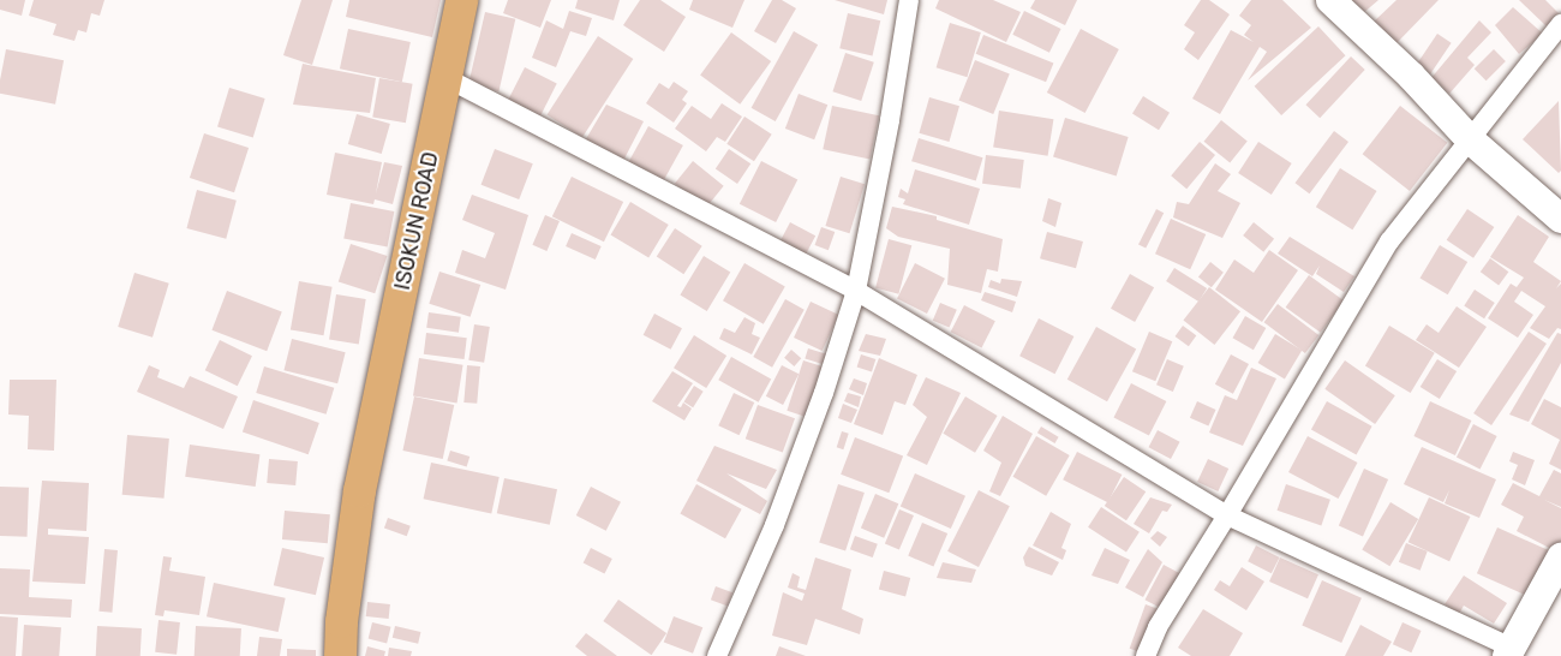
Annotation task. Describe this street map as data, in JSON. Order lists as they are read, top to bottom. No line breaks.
{"streets":{"main road":["ISOKUN ROAD"]}}
